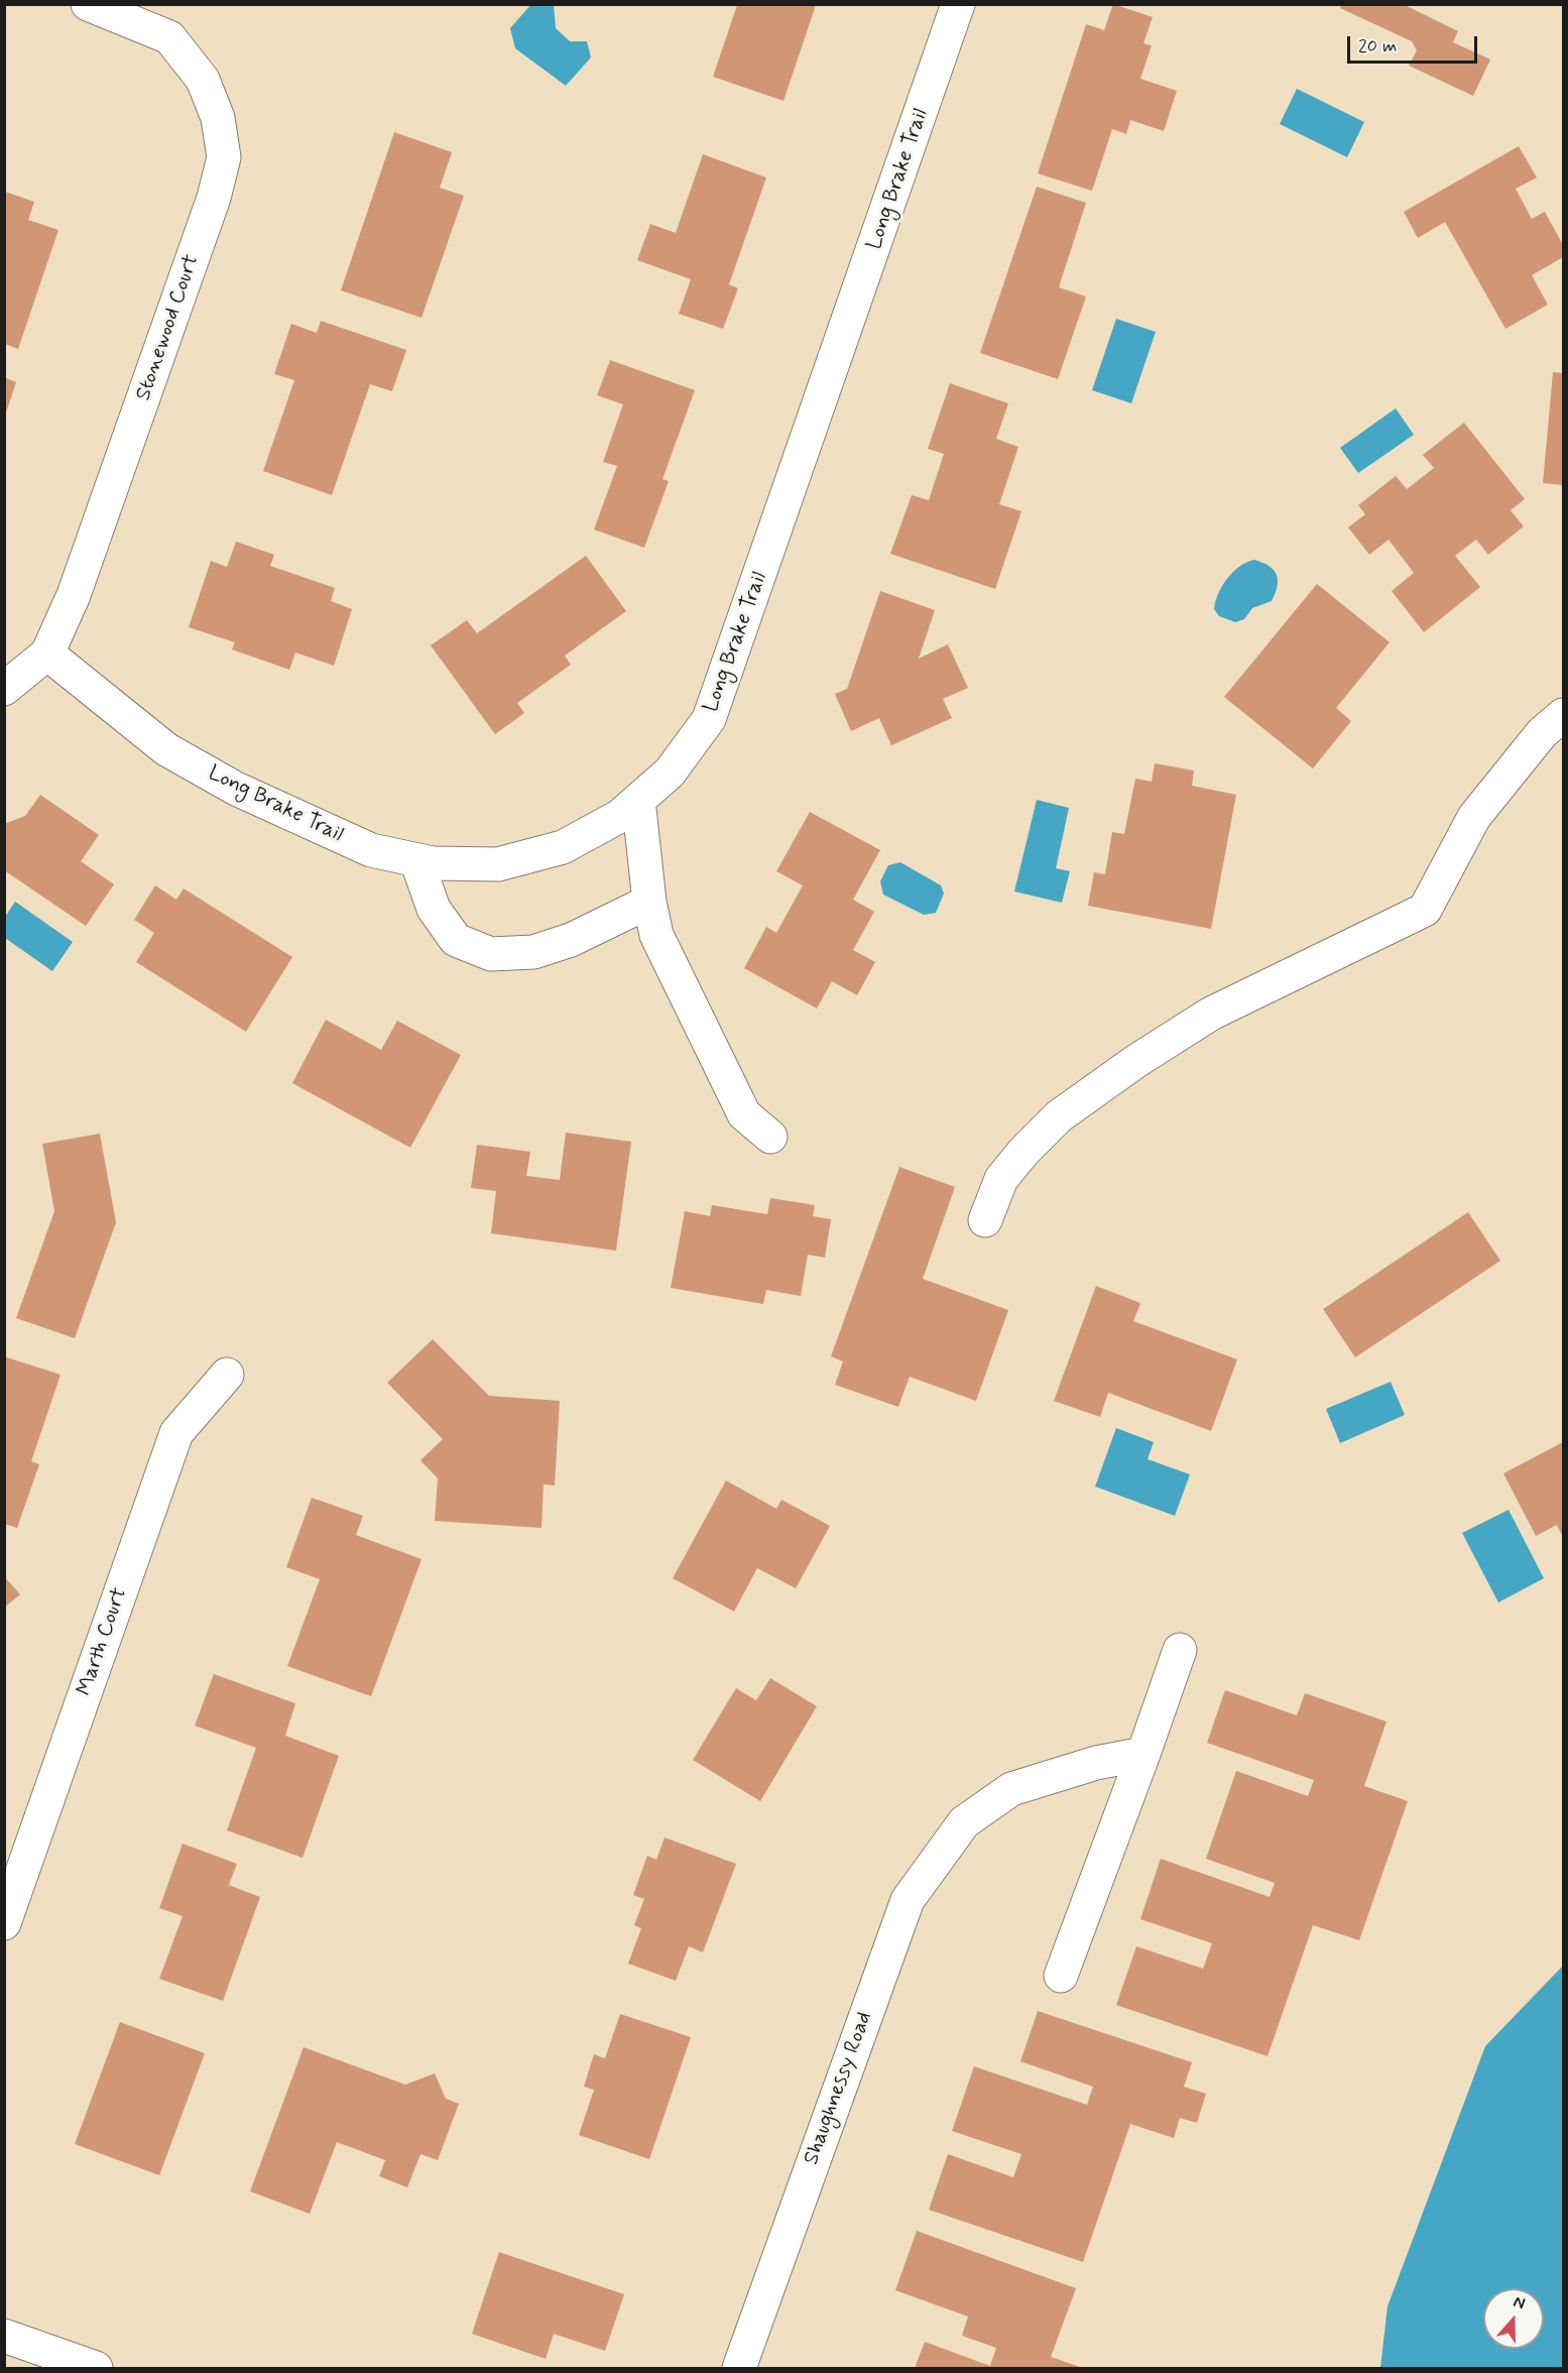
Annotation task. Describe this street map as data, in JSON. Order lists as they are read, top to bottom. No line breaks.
{"streets":{"street":["Long Brake Trail","Stonewood Court","Marth Court","Shaughnessy Road"]},"crossings":[["Long Brake Trail","Stonewood Court"]],"scale_bar":"20 m","north":"top"}
